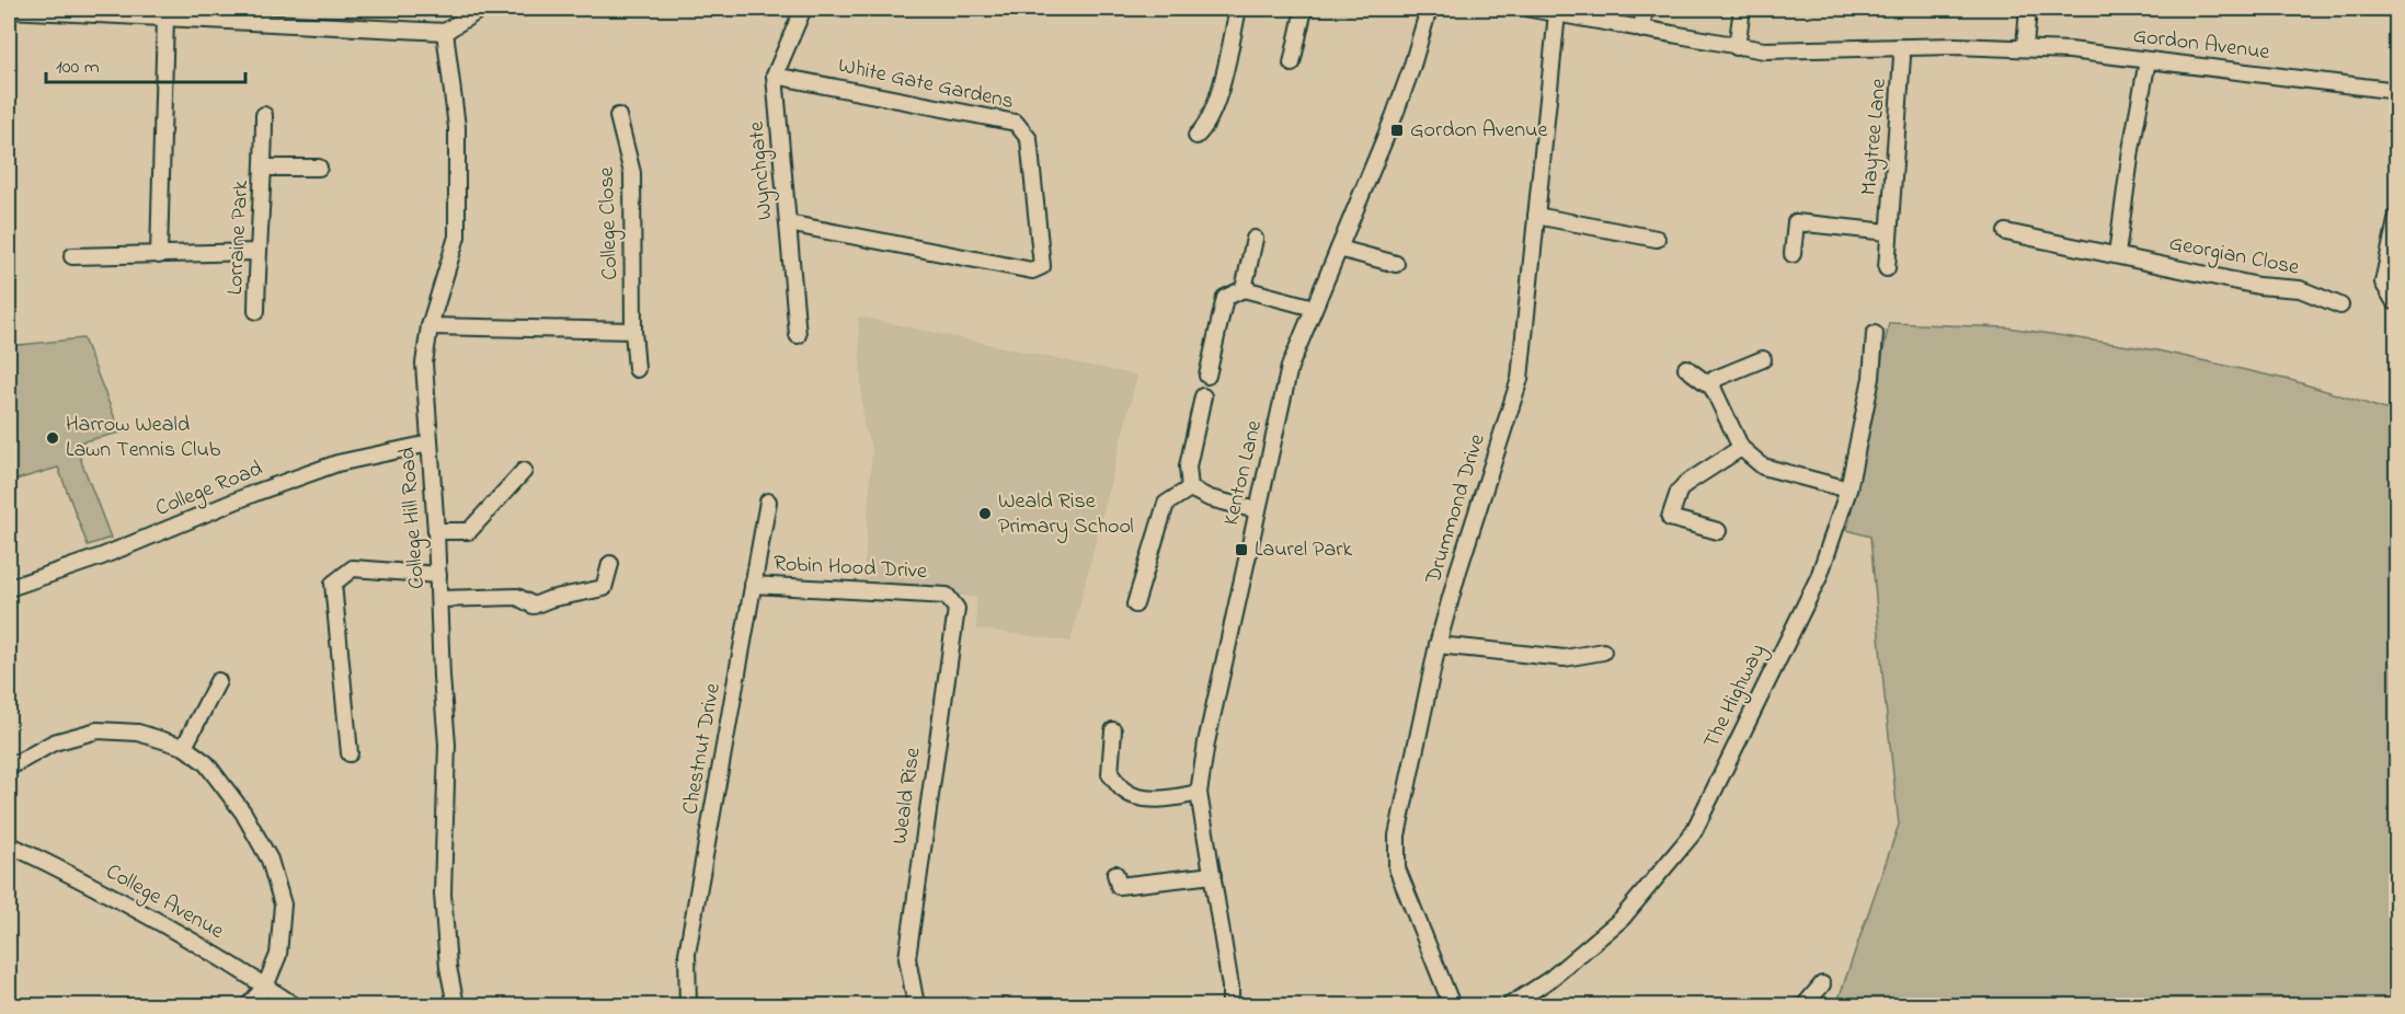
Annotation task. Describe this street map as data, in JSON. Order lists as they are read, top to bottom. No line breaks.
{"streets":{"street":["Gordon Avenue","White Gate Gardens","Maytree Lane","Wynchgate","College Close","Lorraine Park","Georgian Close","Kenton Lane","College Road","Drummond Drive","College Hill Road","Robin Hood Drive","The Highway","Chestnut Drive","Weald Rise","College Avenue"]},"crossings":[["Gordon Avenue","Maytree Lane"],["Gordon Avenue","Drummond Drive"],["White Gate Gardens","Wynchgate"],["College Road","College Hill Road"],["Robin Hood Drive","Chestnut Drive"],["Robin Hood Drive","Weald Rise"]],"places":{"transit":["Gordon Avenue","Laurel Park"],"other":["Harrow Weald Lawn Tennis Club","Weald Rise Primary School"]},"scale_bar":"100 m"}
